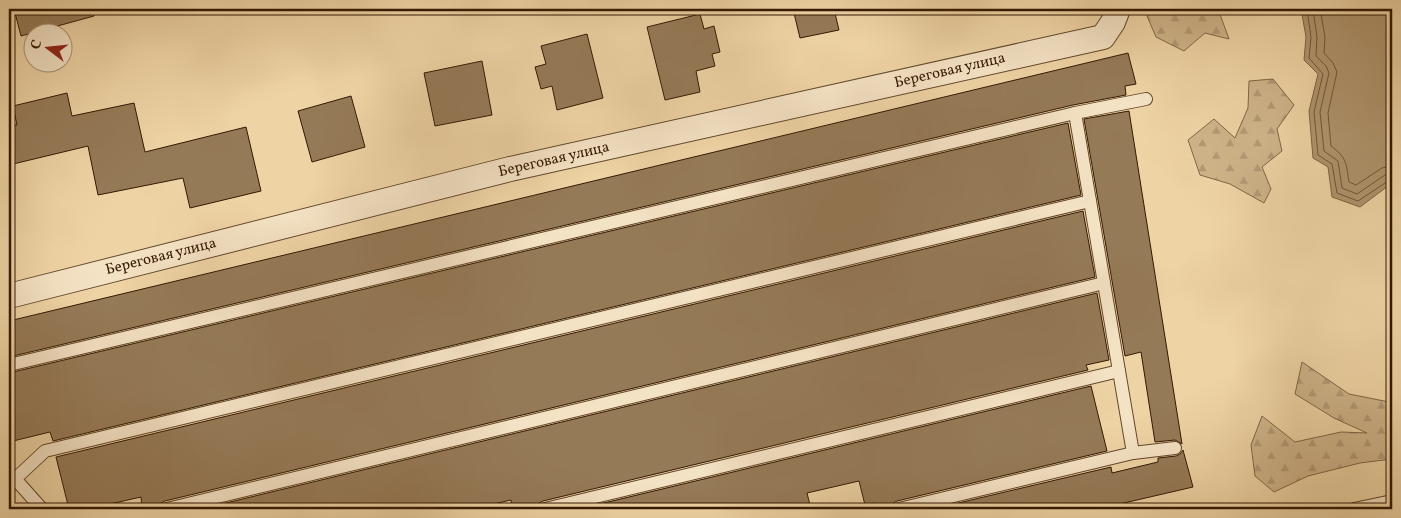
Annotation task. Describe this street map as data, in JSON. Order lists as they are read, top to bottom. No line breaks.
{"streets":{"street":["Береговая улица"]},"north":"left"}
